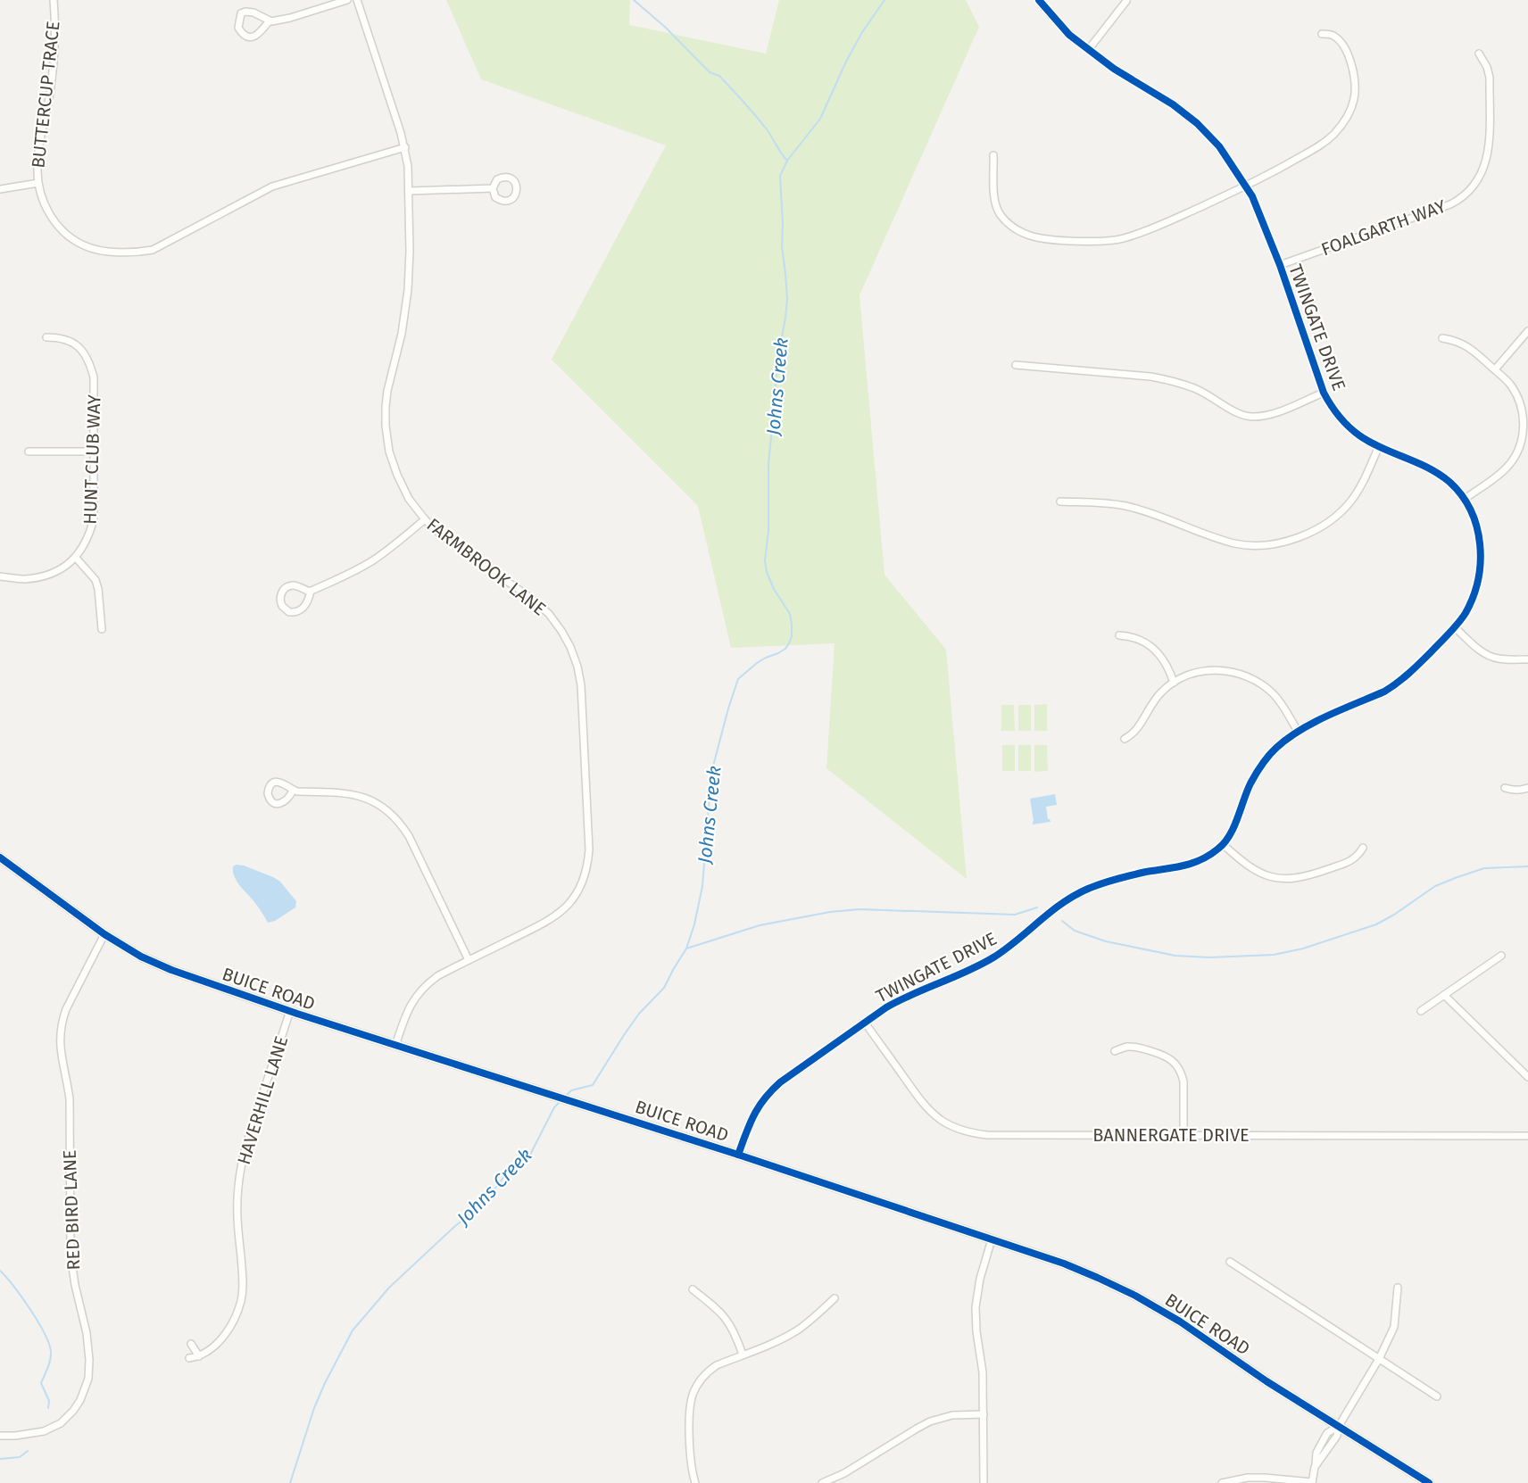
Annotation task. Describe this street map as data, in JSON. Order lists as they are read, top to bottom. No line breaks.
{"streets":{"street":["BUTTERCUP TRACE","FOALGARTH WAY","TWINGATE DRIVE","HUNT CLUB WAY","FARMBROOK LANE","BUICE ROAD","HAVERHILL LANE","BANNERGATE DRIVE","RED BIRD LANE"]},"crossings":[["BUTTERCUP TRACE","FARMBROOK LANE"],["FOALGARTH WAY","TWINGATE DRIVE"],["TWINGATE DRIVE","BUICE ROAD"],["TWINGATE DRIVE","BANNERGATE DRIVE"],["FARMBROOK LANE","BUICE ROAD"],["BUICE ROAD","HAVERHILL LANE"],["BUICE ROAD","RED BIRD LANE"]],"water":["Johns Creek"]}
